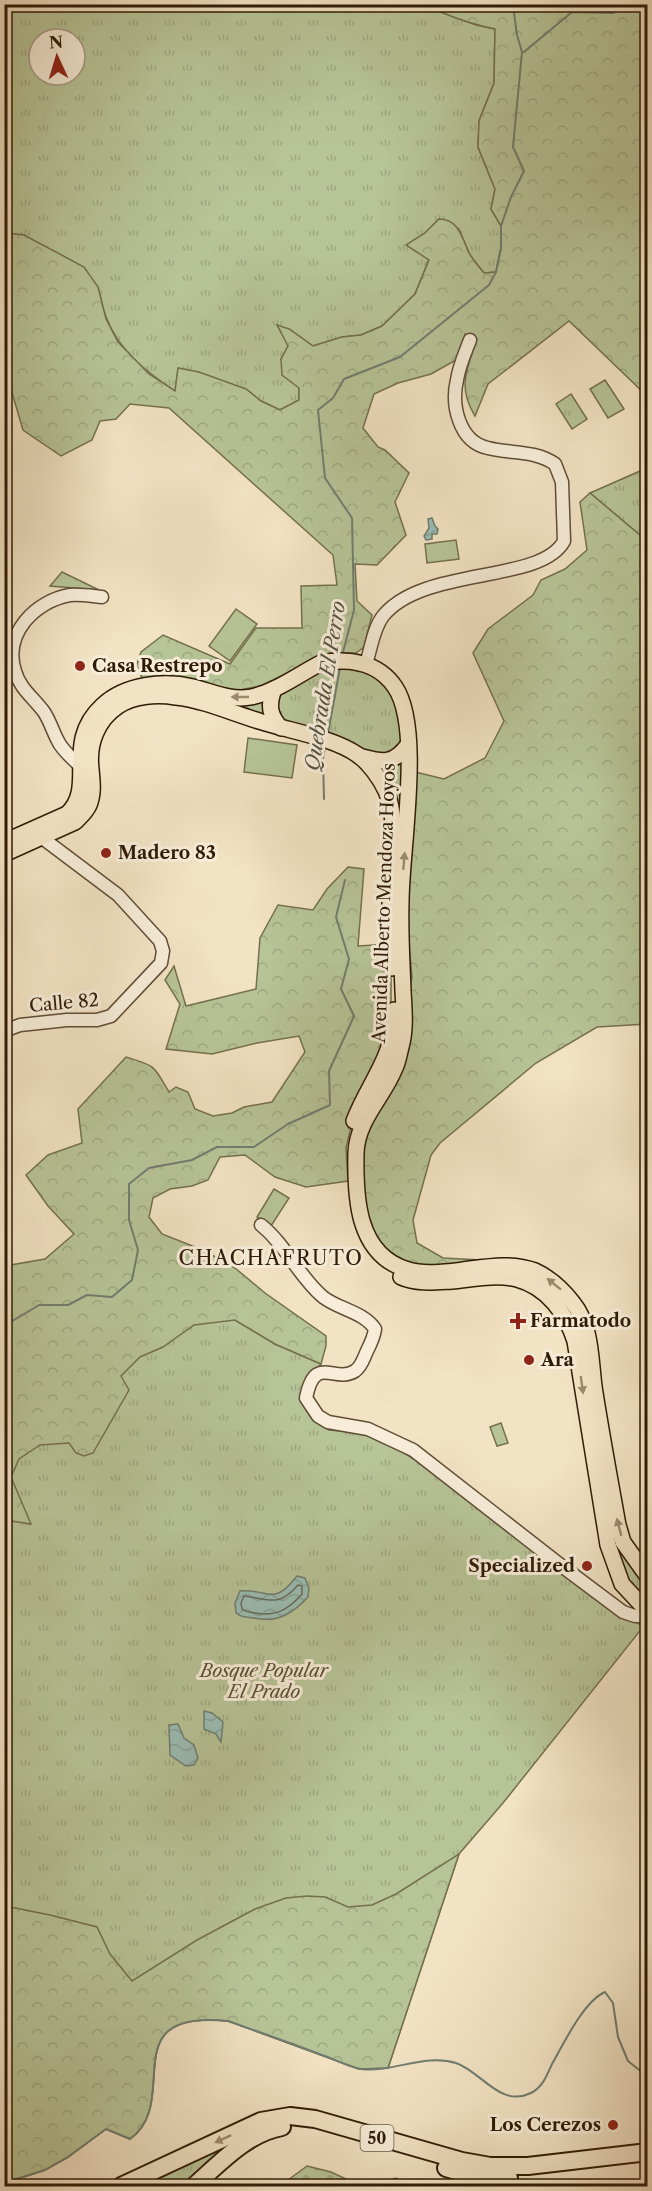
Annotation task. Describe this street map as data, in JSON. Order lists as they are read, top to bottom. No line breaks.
{"streets":{"highway":["50"],"main road":["Avenida Alberto Mendoza Hoyos"],"street":["Calle 82"]},"crossings":[["Avenida Alberto Mendoza Hoyos","Calle 82"]],"districts":["CHACHAFRUTO"],"water":["Quebrada El Perro"],"parks":["Bosque Popular El Prado"],"places":{"other":["Casa Restrepo","Madero 83","Ara","Specialized","Los Cerezos"],"health":["Farmatodo"]},"north":"top"}
